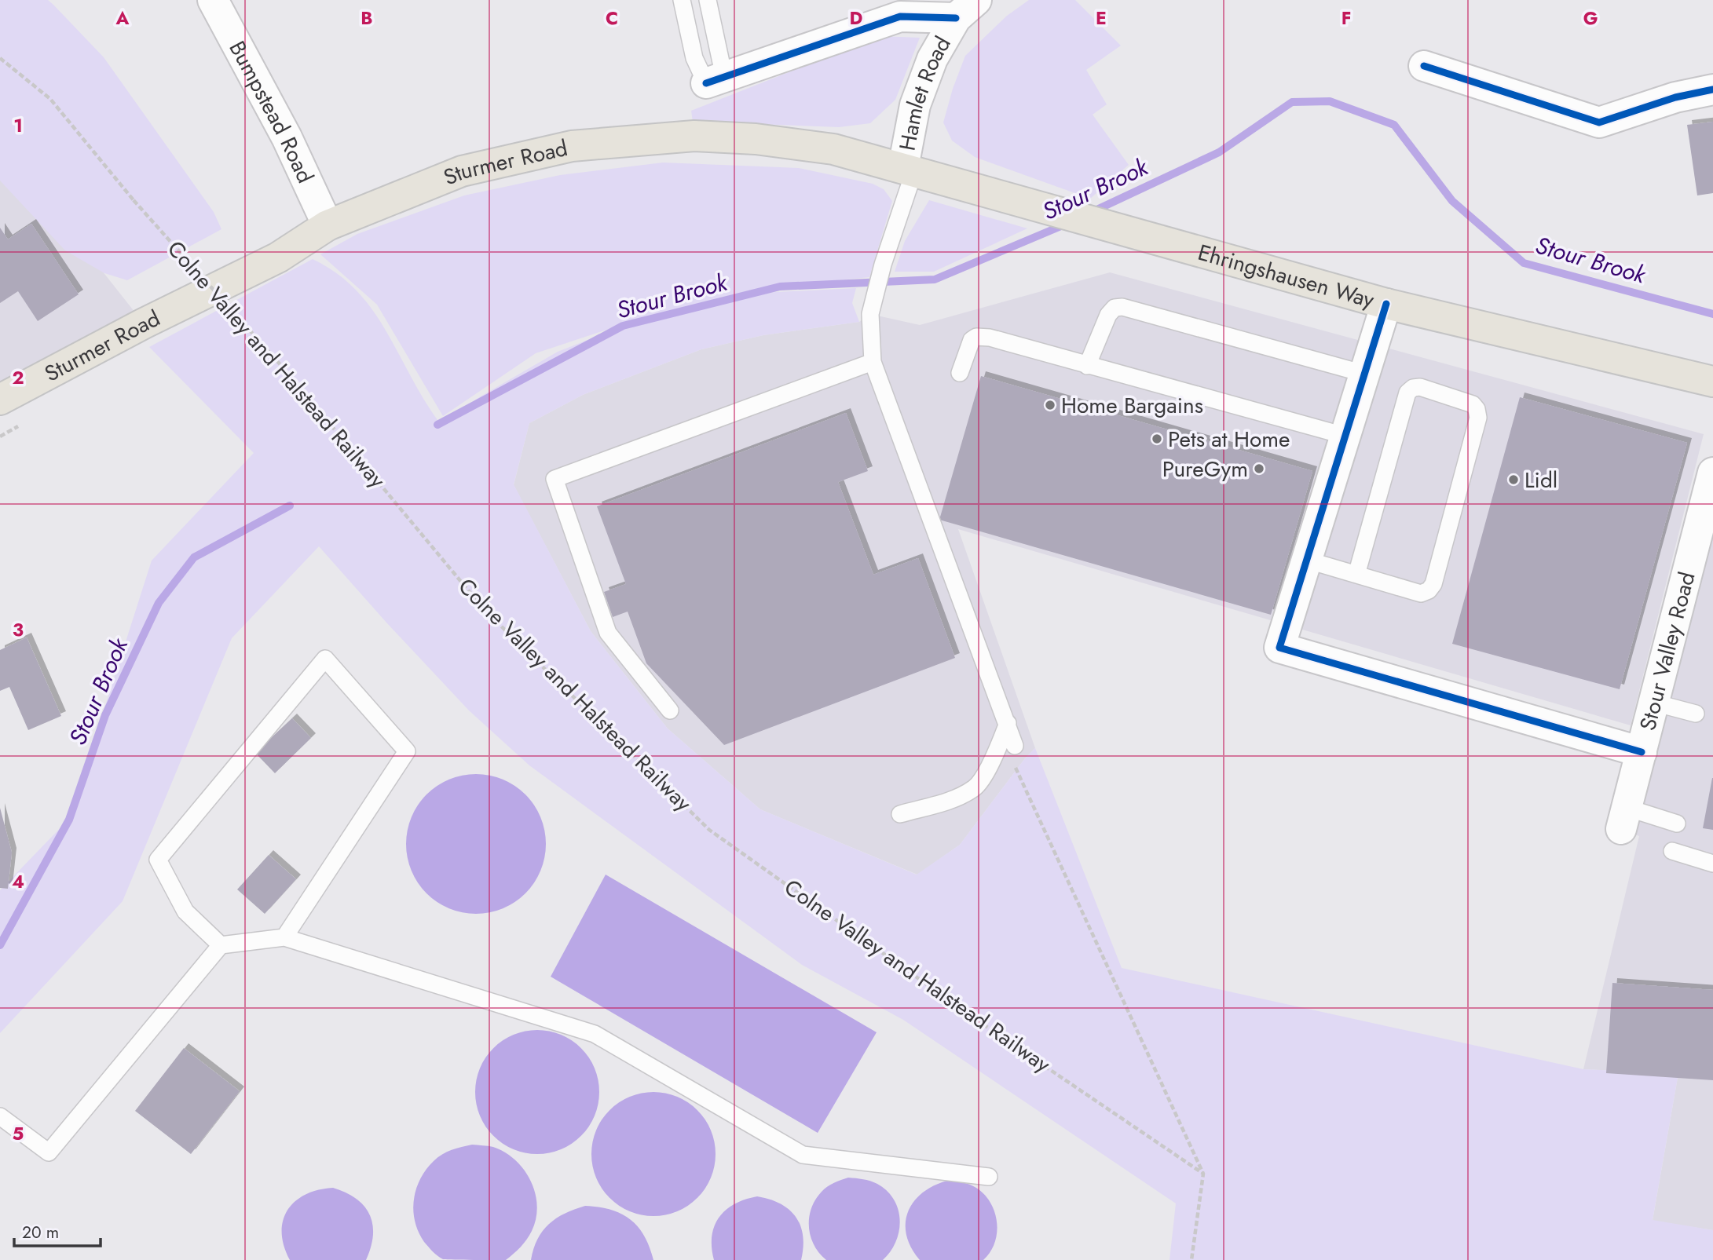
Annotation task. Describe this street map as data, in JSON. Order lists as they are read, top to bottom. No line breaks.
{"streets":{"main road":["Sturmer Road","Ehringshausen Way"],"street":["Hamlet Road","Bumpstead Road","Stour Valley Road"],"path":["Colne Valley and Halstead Railway"]},"crossings":[["Hamlet Road","Sturmer Road"],["Bumpstead Road","Sturmer Road"],["Sturmer Road","Ehringshausen Way"]],"water":["Stour Brook"],"places":["Home Bargains","Pets at Home","PureGym","Lidl"],"scale_bar":"20 m","grid":{"columns":["A","B","C","D","E","F","G"],"rows":["1","2","3","4","5"]}}
